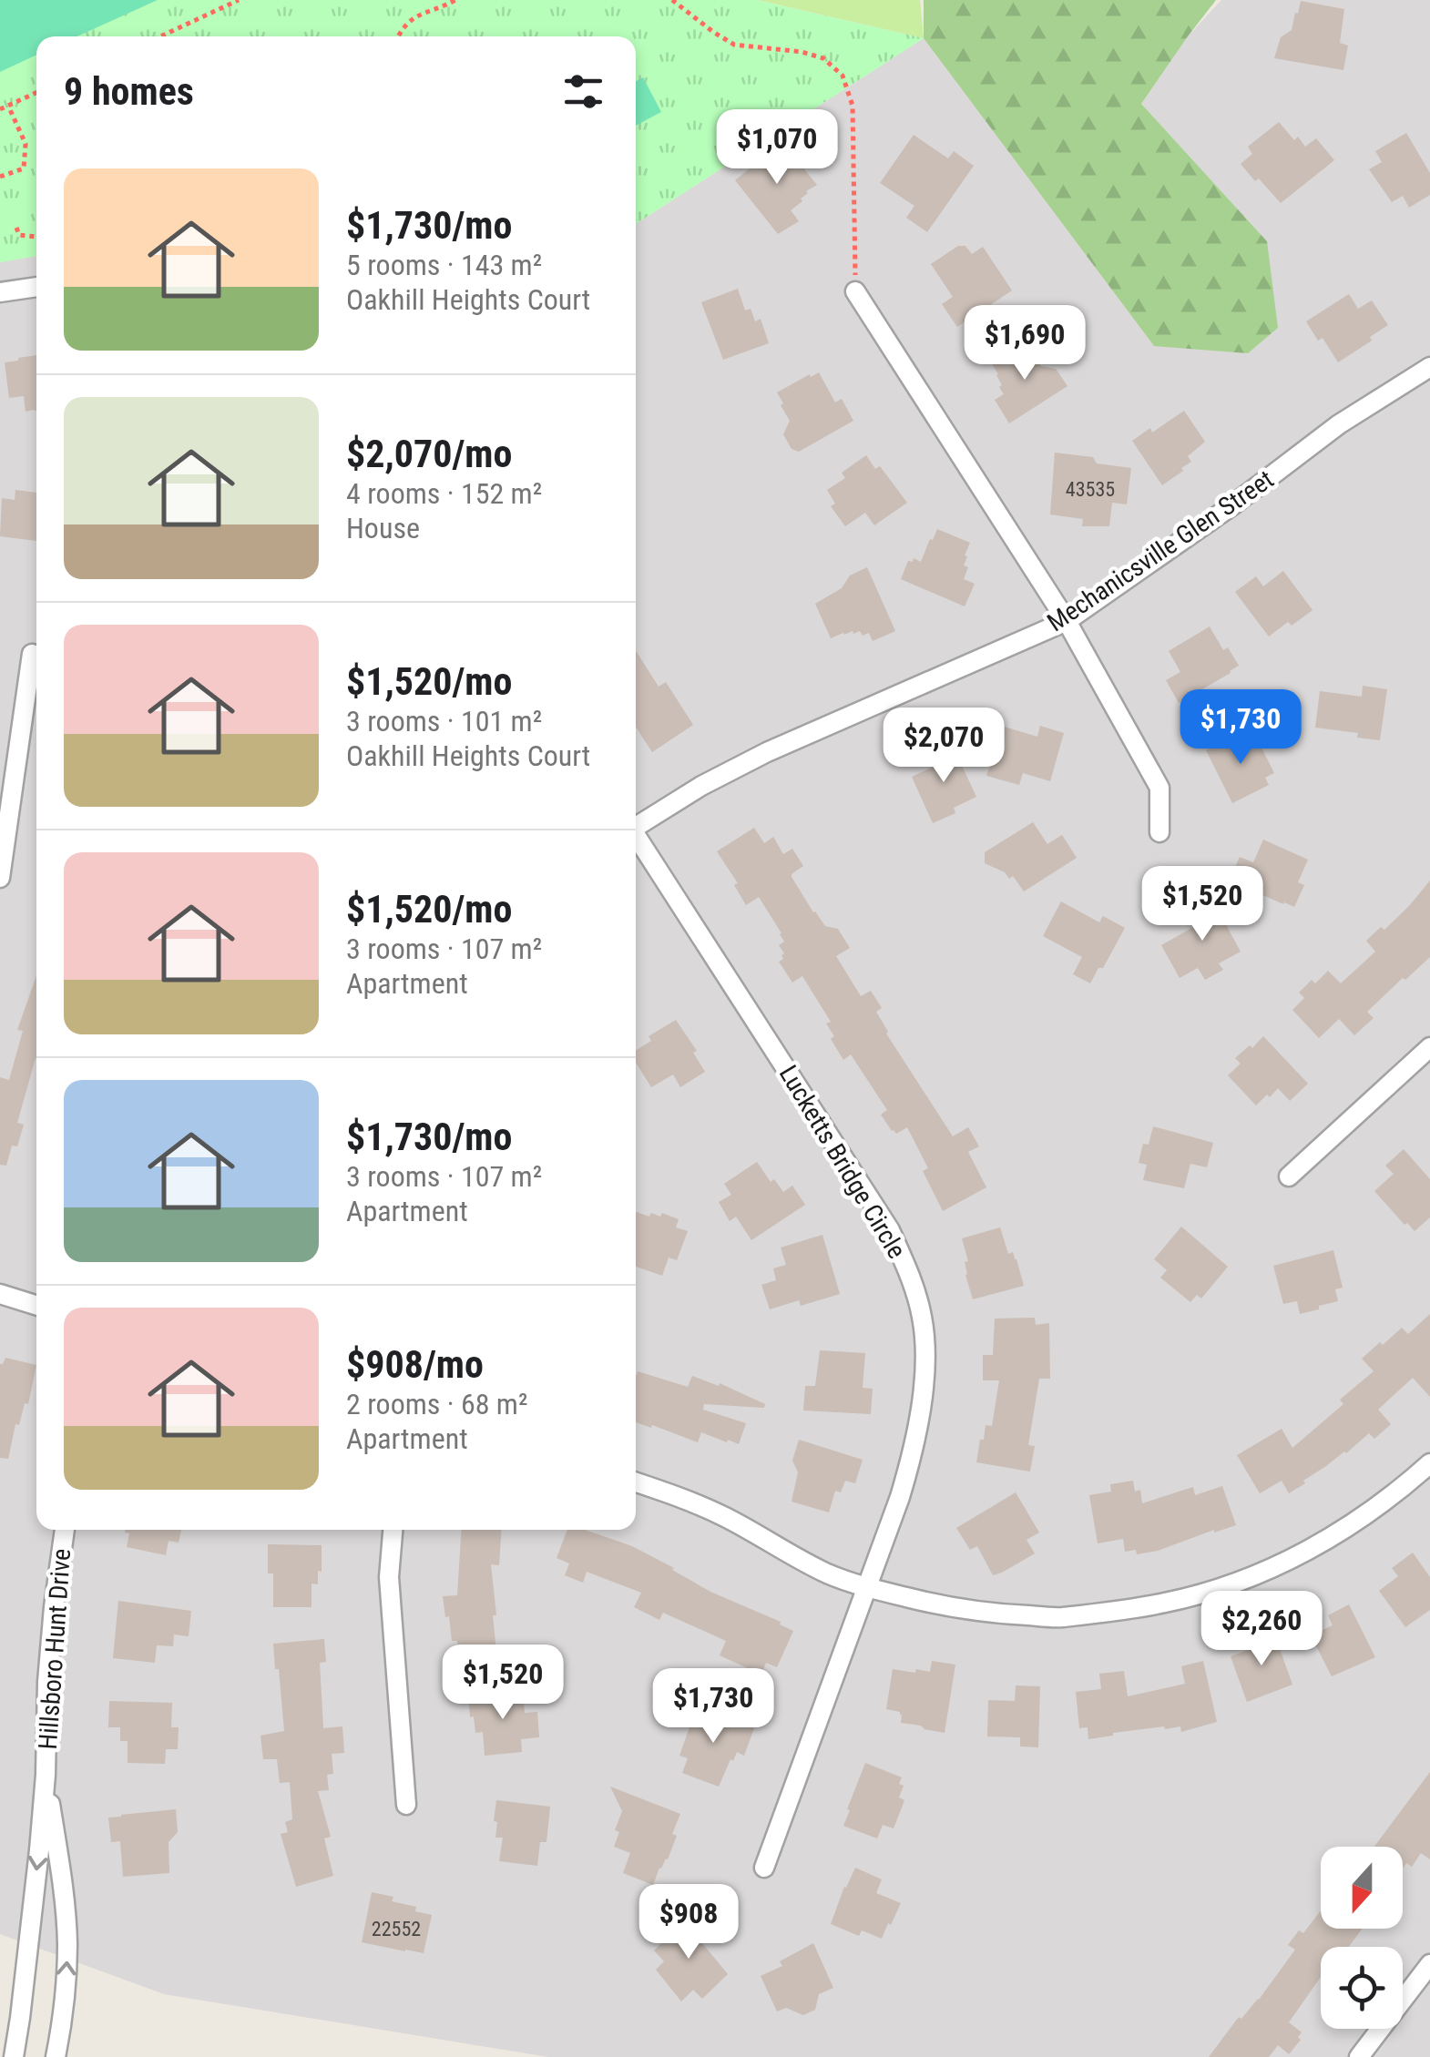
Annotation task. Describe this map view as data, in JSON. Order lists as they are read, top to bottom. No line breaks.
{"streets":{"street":["Mechanicsville Glen Street","Lucketts Bridge Circle","Hillsboro Hunt Drive"]},"house_numbers":["43535","22552"],"north":"bottom","page":{"heading":"9 homes","price":["$1,070","$1,690","$1,730","$2,070","$1,520","$2,260","$1,520","$1,730","$908"],"list":[{"name":"$1,730/mo","note":"5 rooms · 143 m² · Oakhill Heights Court"},{"name":"$2,070/mo","note":"4 rooms · 152 m² · House"},{"name":"$1,520/mo","note":"3 rooms · 101 m² · Oakhill Heights Court"},{"name":"$1,520/mo","note":"3 rooms · 107 m² · Apartment"},{"name":"$1,730/mo","note":"3 rooms · 107 m² · Apartment"},{"name":"$908/mo","note":"2 rooms · 68 m² · Apartment"}]}}
